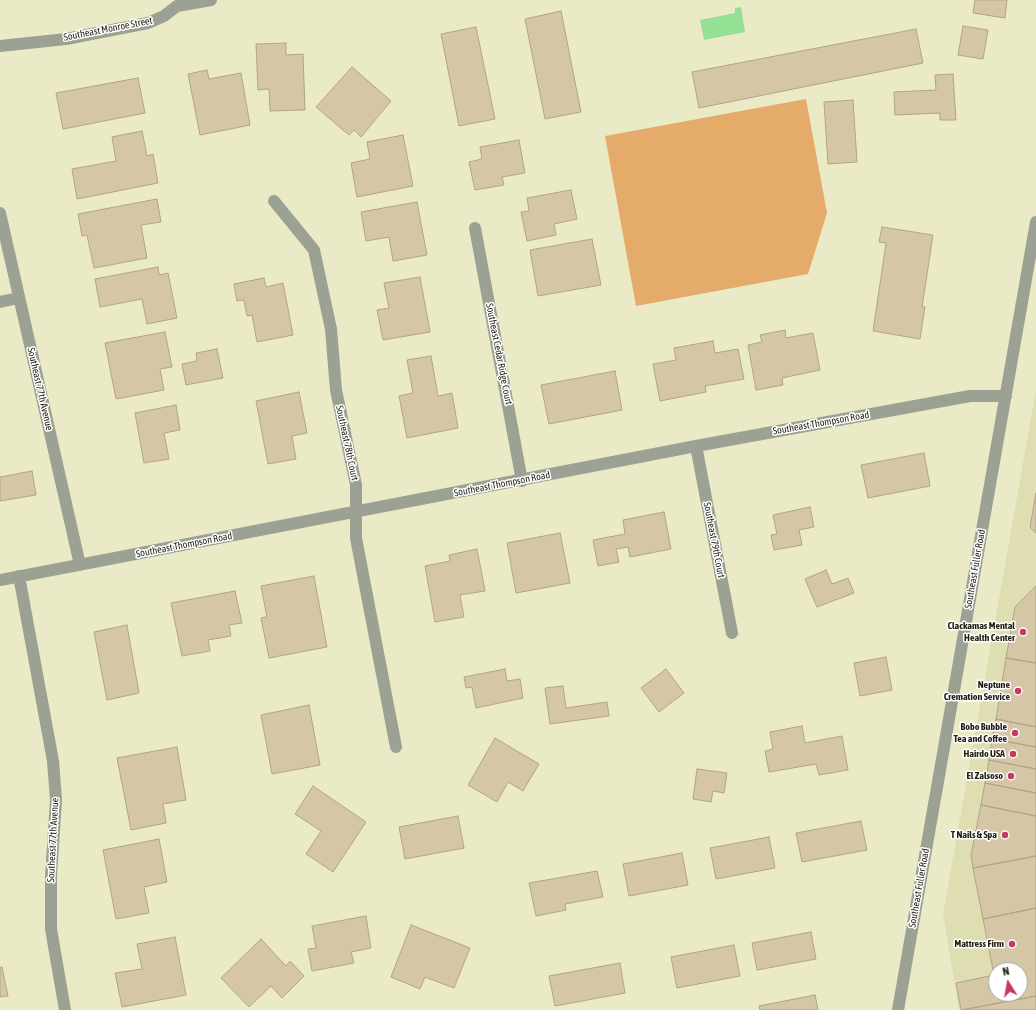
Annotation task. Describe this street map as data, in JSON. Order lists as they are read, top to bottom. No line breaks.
{"streets":{"street":["Southeast Monroe Street","Southeast Cedar Ridge Court","Southeast 77th Avenue","Southeast Thompson Road","Southeast 78th Court","Southeast 79th Court","Southeast Fuller Road"]},"crossings":[["Southeast Cedar Ridge Court","Southeast Thompson Road"],["Southeast 77th Avenue","Southeast Thompson Road"],["Southeast Thompson Road","Southeast 78th Court"],["Southeast Thompson Road","Southeast 79th Court"],["Southeast Thompson Road","Southeast Fuller Road"]],"places":["Clackamas Mental Health Center","Neptune Cremation Service","Bobo Bubble Tea and Coffee","Hairdo USA","El Zalsoso","T Nails & Spa","Mattress Firm"],"north":"top"}
